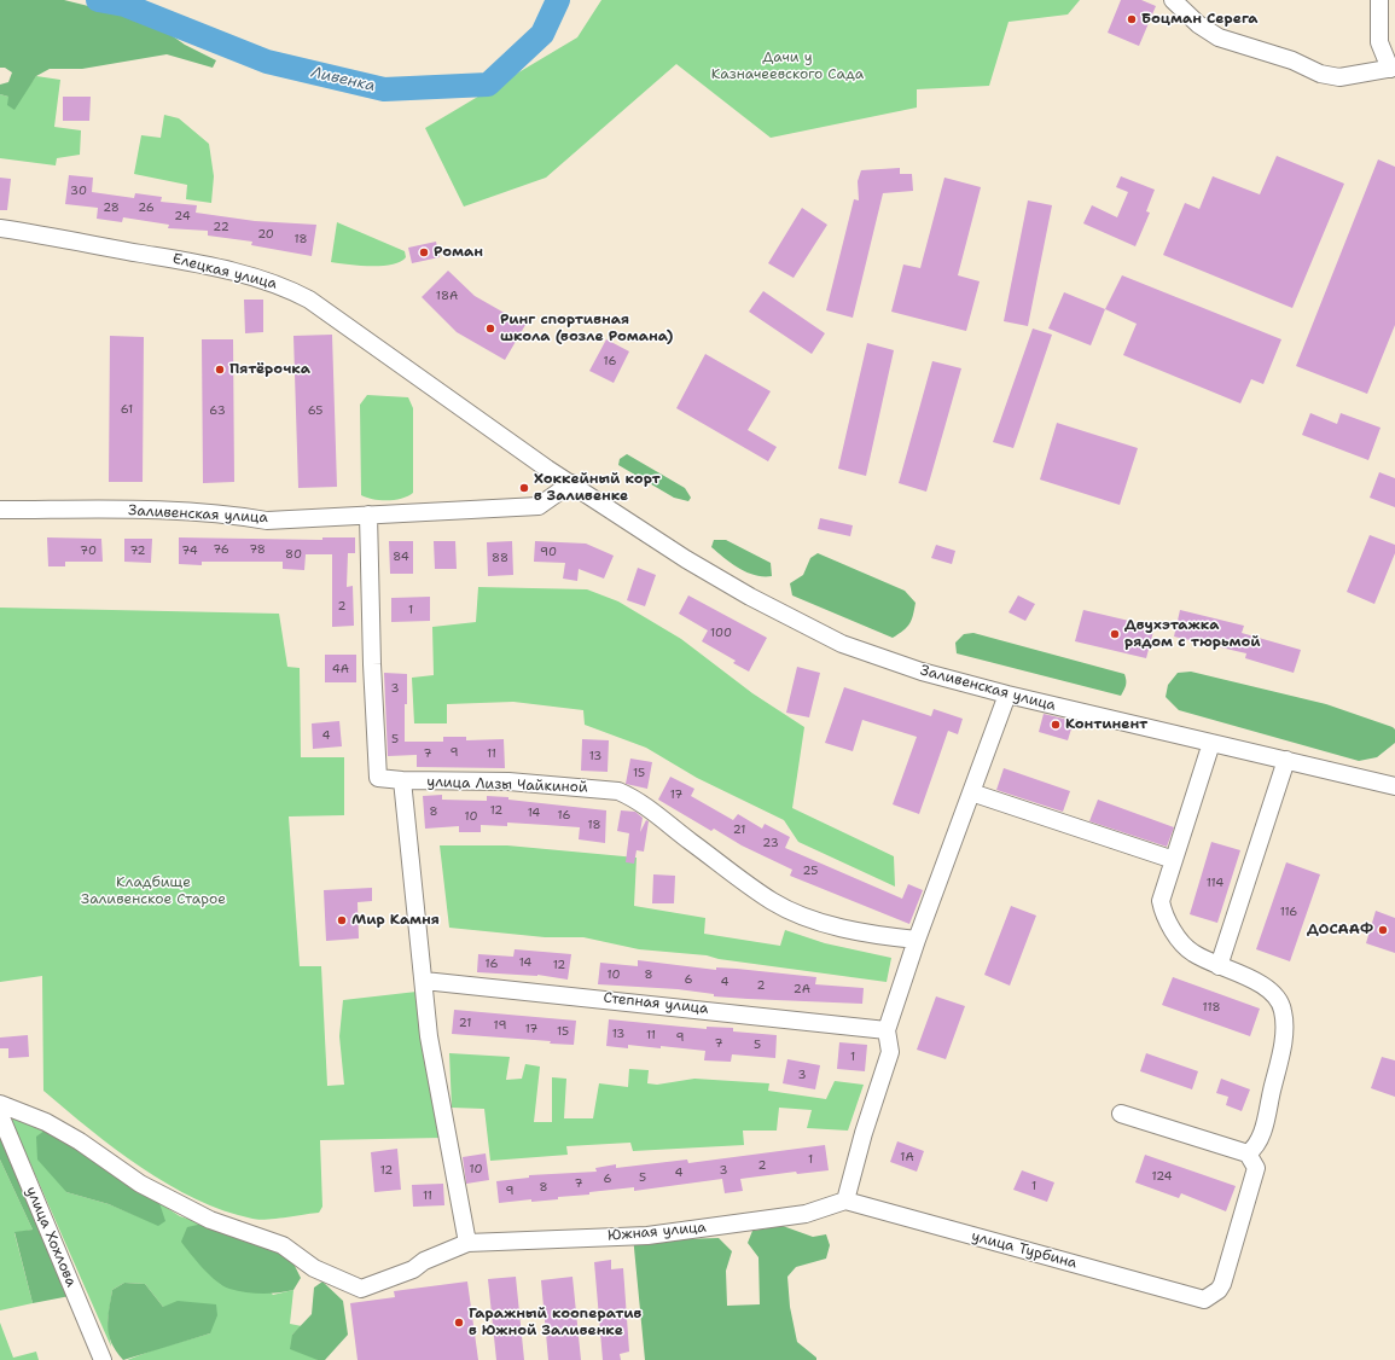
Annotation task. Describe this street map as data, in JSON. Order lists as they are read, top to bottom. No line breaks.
{"streets":{"street":["Елецкая улица","Заливенская улица","улица Лизы Чайкиной","Степная улица","Южная улица","улица Хохлова","улица Турбина"]},"crossings":[["Елецкая улица","Заливенская улица"],["Заливенская улица","улица Лизы Чайкиной"],["Южная улица","улица Турбина"]],"water":["Ливенка"],"parks":["Дачи у Казначеевского Сада","Кладбище Заливенское Старое"],"places":["Боцман Серега","Роман","Ринг спортивная школа (возле Романа)","Пятёрочка","Хоккейный корт в Заливенке","Двухэтажка рядом с тюрьмой","Континент","Мир Камня","ДОСААФ","Гаражный кооператив в Южной Заливенке"],"house_numbers":["30","28","26","24","22","20","18","18А","16","61","63","65","76","78","70","72","74","90","80","84","88","2","1","100","4А","3","4","5","9","7","11","13","15","17","12","8","14","16","10","18","21","23","25","114","116","14","16","12","10","8","6","4","2","2А","118","21","19","17","15","13","11","9","7","5","1","3","1А","1","2","10","12","3","4","124","5","6","7","1","8","9","11"]}
